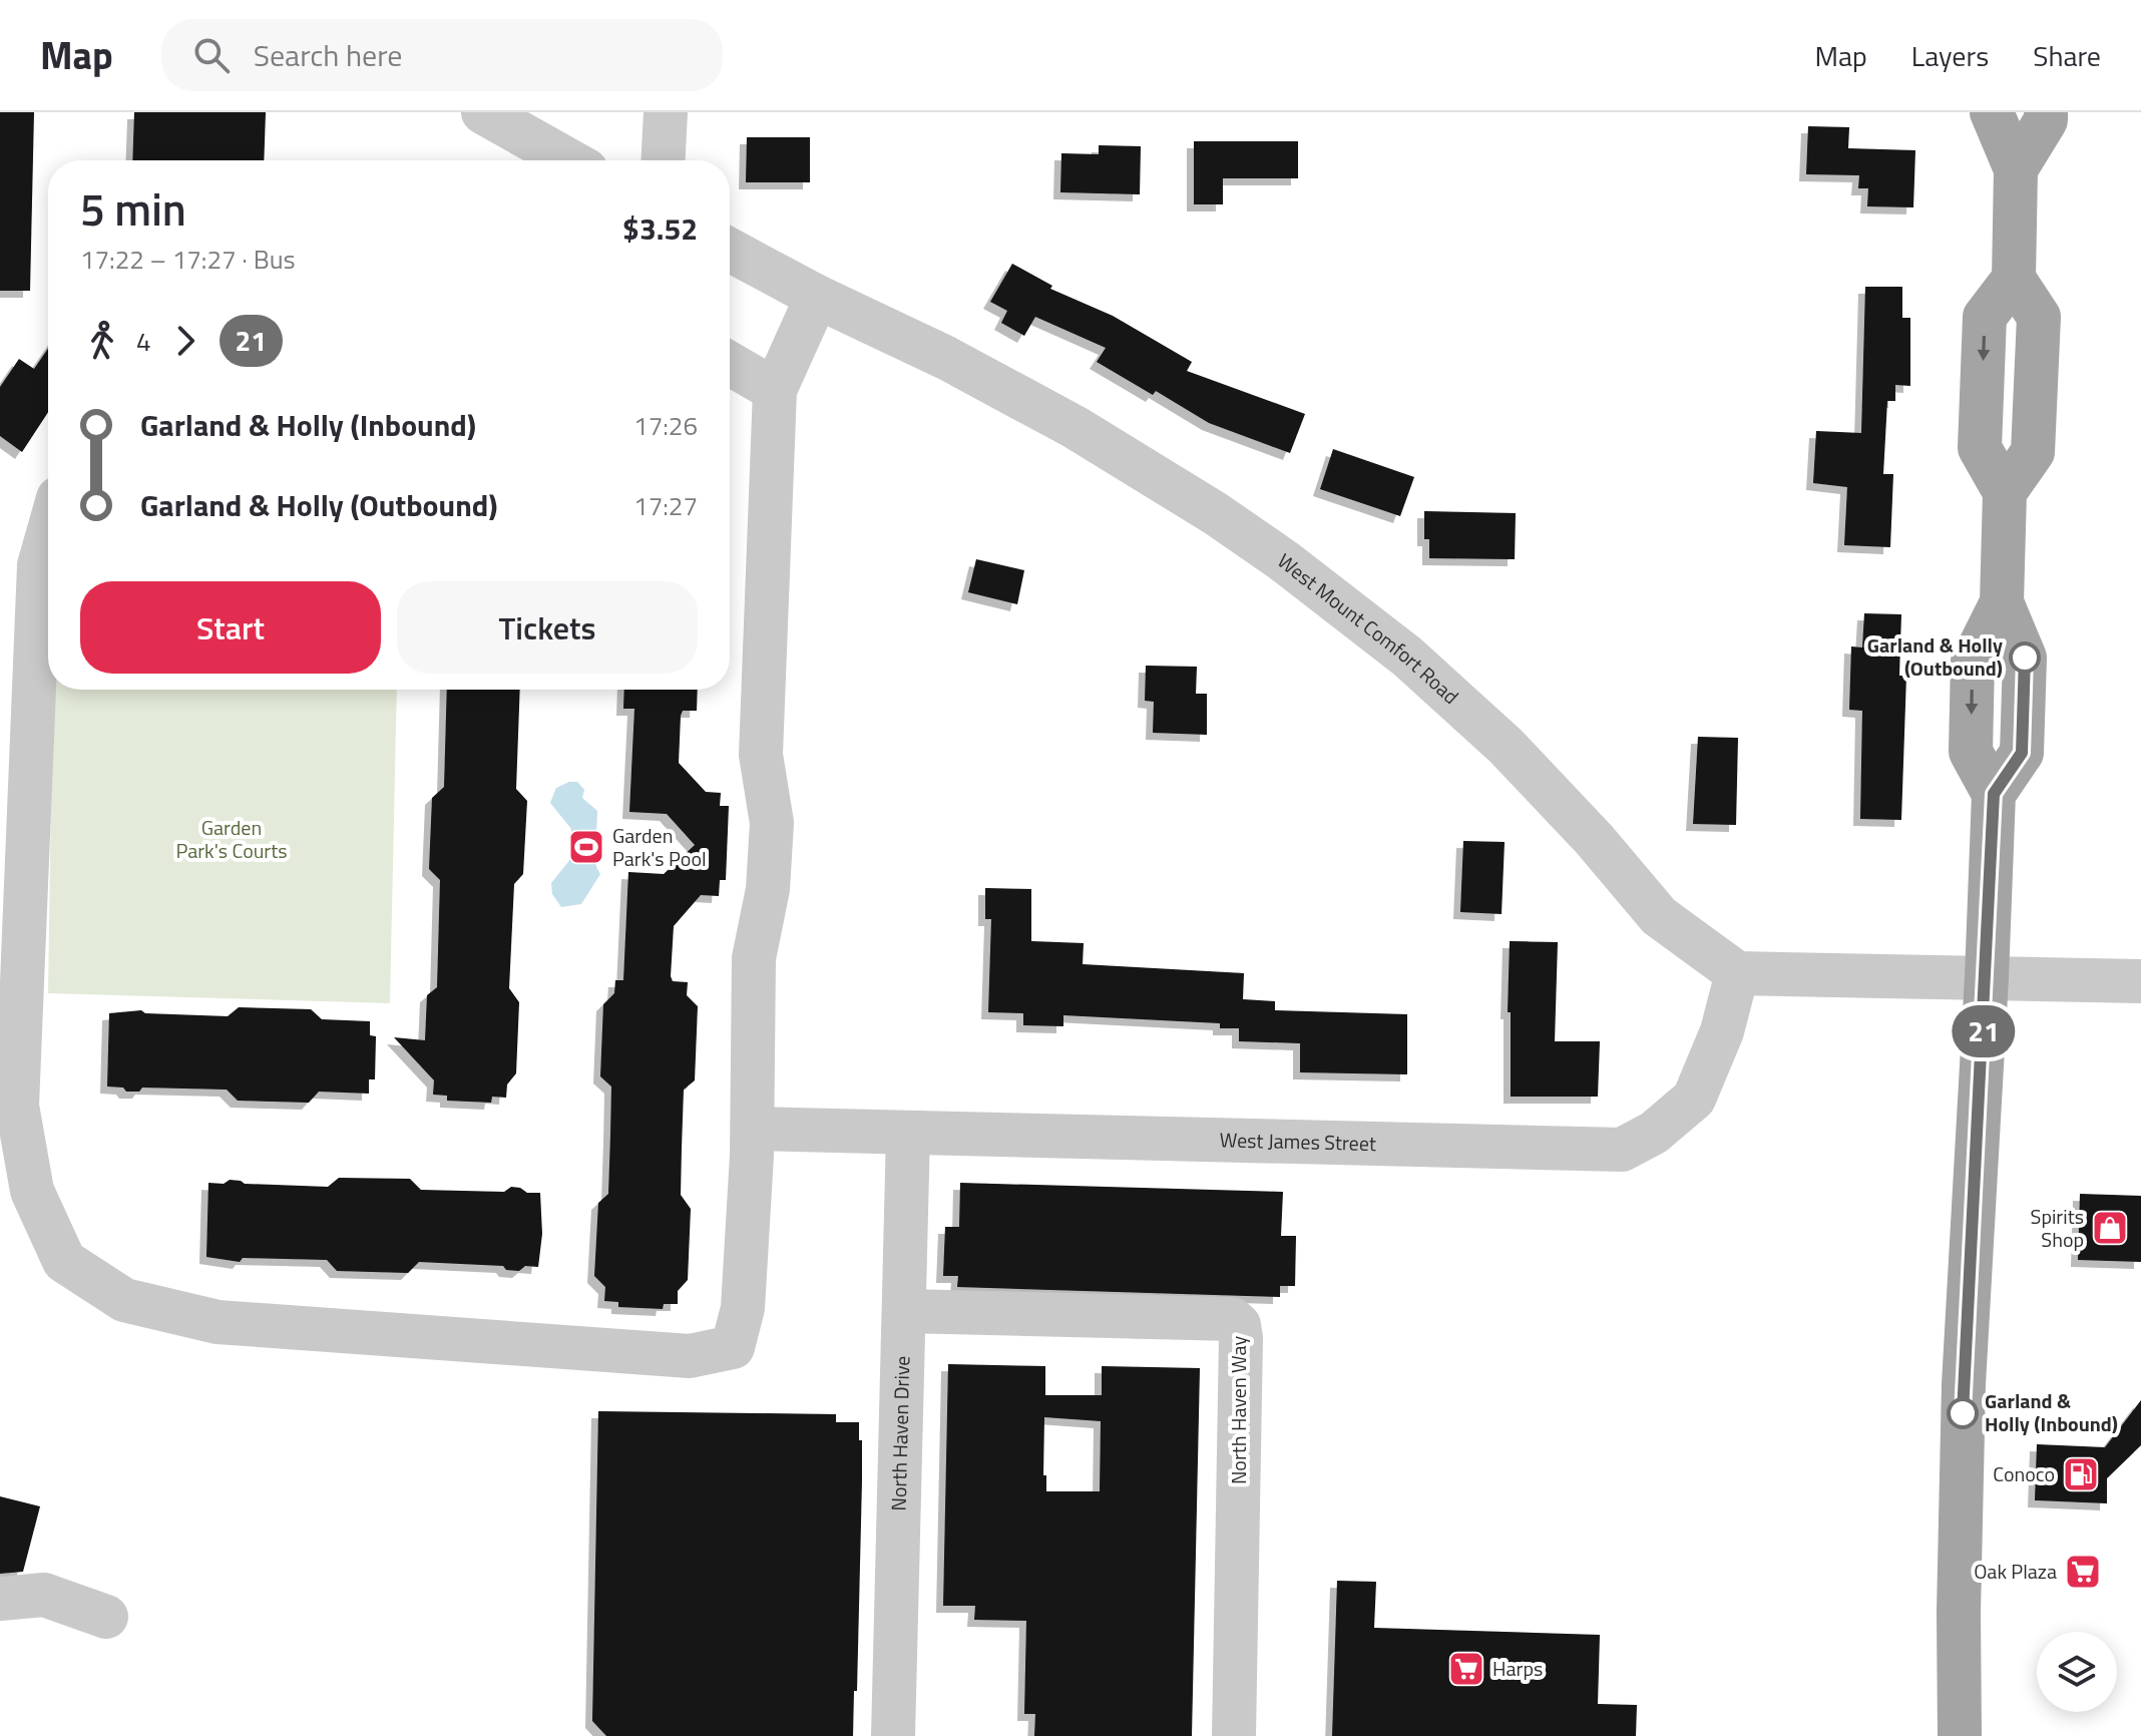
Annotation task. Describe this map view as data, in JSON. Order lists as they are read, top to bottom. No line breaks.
{"streets":{"street":["West Mount Comfort Road","West James Street","North Haven Way","North Haven Drive"]},"crossings":[["West Mount Comfort Road","West James Street"],["West James Street","North Haven Drive"],["North Haven Way","North Haven Drive"]],"parks":["Garden Park's Courts"],"places":{"other":["Garland & Holly (Outbound)","Garland & Holly (Inbound)"],"sports":["Garden Park's Pool"],"shop":["Spirits Shop"],"fuel station":["Conoco"],"supermarket":["Oak Plaza","Harps"]},"lines":["bus line 21"],"page":{"header":"Map","search":"Search here","nav":["Map","Layers","Share"],"on_map":"21","heading":["5 min","17:22 – 17:27 · Bus","$3.52"],"legs":["4","21"],"list":[{"name":"Garland & Holly (Inbound)","value":"17:26"},{"name":"Garland & Holly (Outbound)","value":"17:27"}],"buttons":["Start","Tickets"]}}
